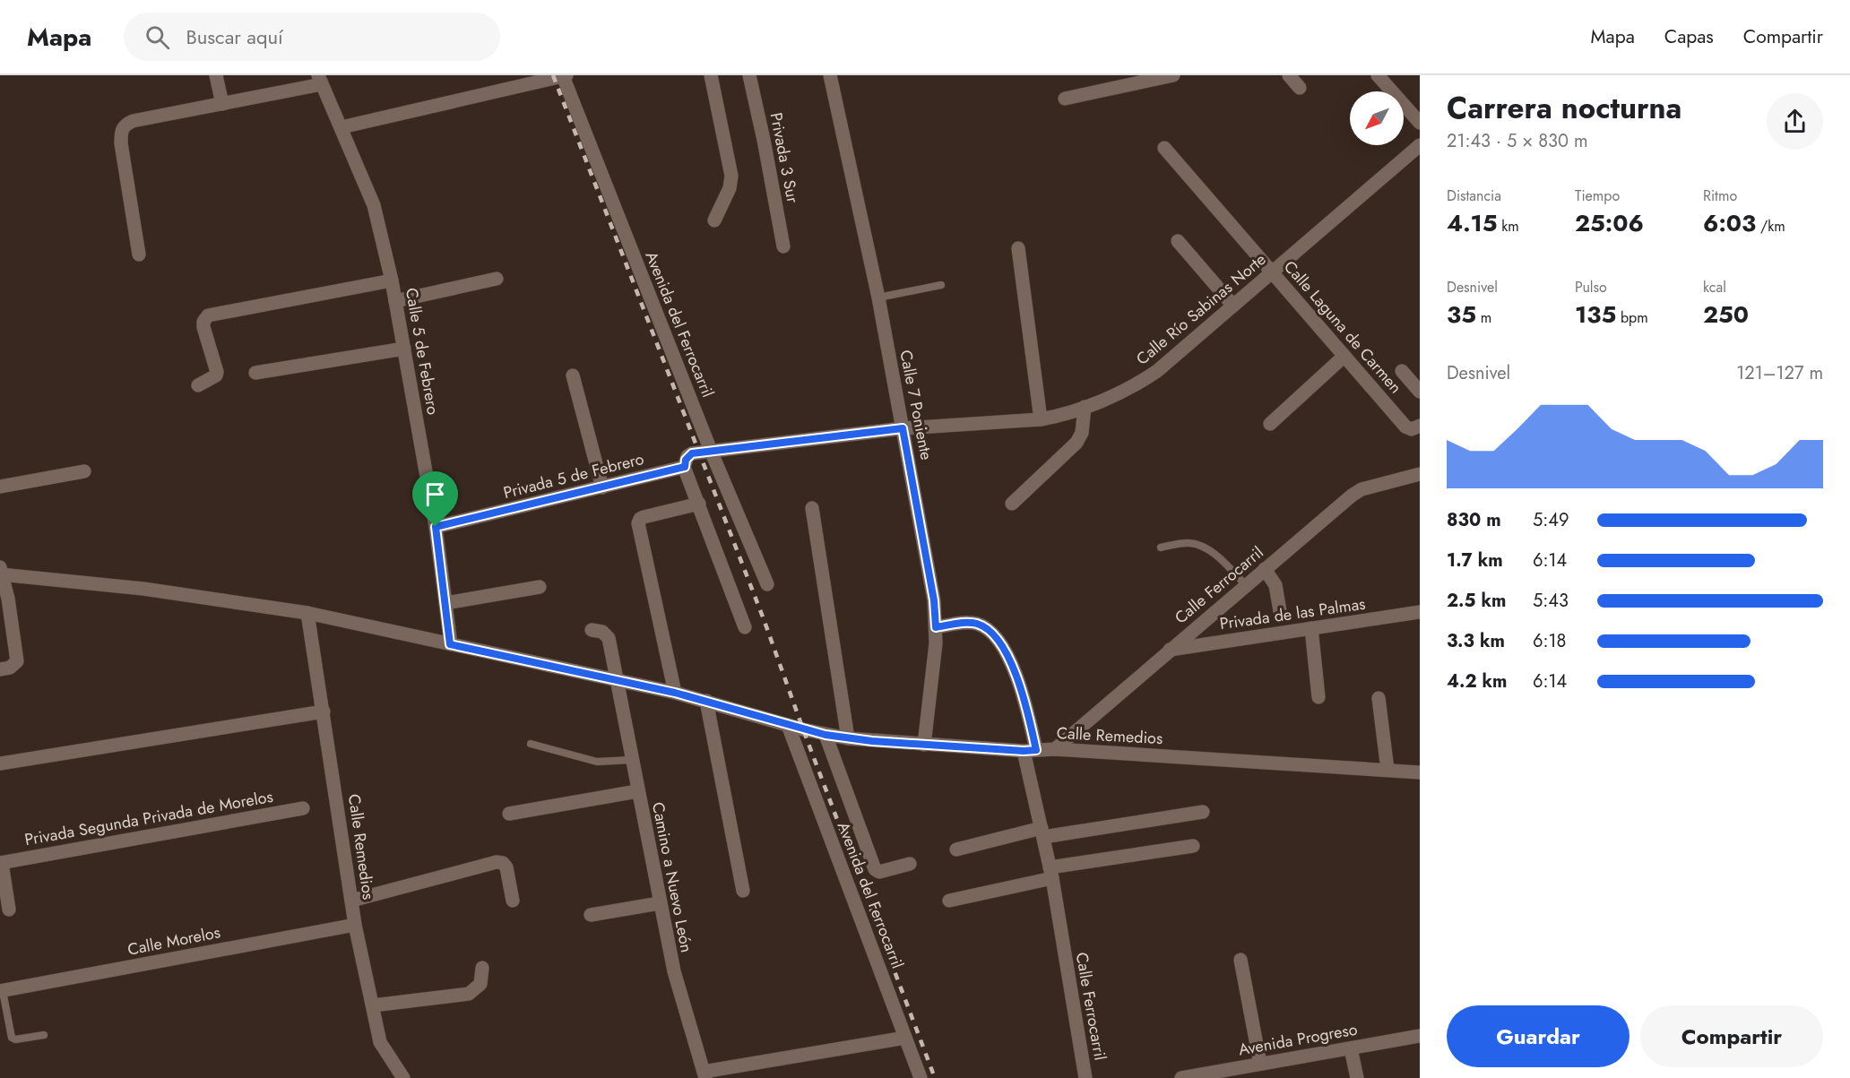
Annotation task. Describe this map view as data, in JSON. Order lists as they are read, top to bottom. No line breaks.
{"streets":{"street":["Privada 3 Sur","Calle Río Sabinas Norte","Avenida del Ferrocarril","Calle Laguna de Carmen","Calle 5 de Febrero","Calle 7 Poniente","Privada 5 de Febrero","Calle Ferrocarril","Privada de las Palmas","Calle Remedios","Privada Segunda Privada de Morelos","Camino a Nuevo León","Calle Morelos","Avenida Progreso"]},"crossings":[["Calle Río Sabinas Norte","Avenida del Ferrocarril"],["Calle Río Sabinas Norte","Calle Laguna de Carmen"],["Calle Río Sabinas Norte","Calle 7 Poniente"],["Calle Río Sabinas Norte","Privada 5 de Febrero"],["Avenida del Ferrocarril","Privada 5 de Febrero"],["Avenida del Ferrocarril","Calle Remedios"],["Calle 5 de Febrero","Privada 5 de Febrero"],["Calle 5 de Febrero","Calle Remedios"],["Calle 7 Poniente","Calle Ferrocarril"],["Calle 7 Poniente","Calle Remedios"],["Calle Ferrocarril","Privada de las Palmas"],["Calle Ferrocarril","Calle Remedios"],["Calle Remedios","Camino a Nuevo León"],["Calle Remedios","Calle Morelos"]],"north":"bottom left","page":{"header":"Mapa","search":"Buscar aquí","nav":["Mapa","Capas","Compartir"],"heading":["Carrera nocturna","21:43 · 5 × 830 m"],"stats":[["Distancia","4.15 km"],["Tiempo","25:06"],["Ritmo","6:03 /km"],["Desnivel","35 m"],["Pulso","135 bpm"],["kcal","250"]],"chart":["Desnivel","121–127 m"],"list":[{"name":"830 m","note":"5:49"},{"name":"1.7 km","note":"6:14"},{"name":"2.5 km","note":"5:43"},{"name":"3.3 km","note":"6:18"},{"name":"4.2 km","note":"6:14"}],"buttons":["Guardar","Compartir"]}}
